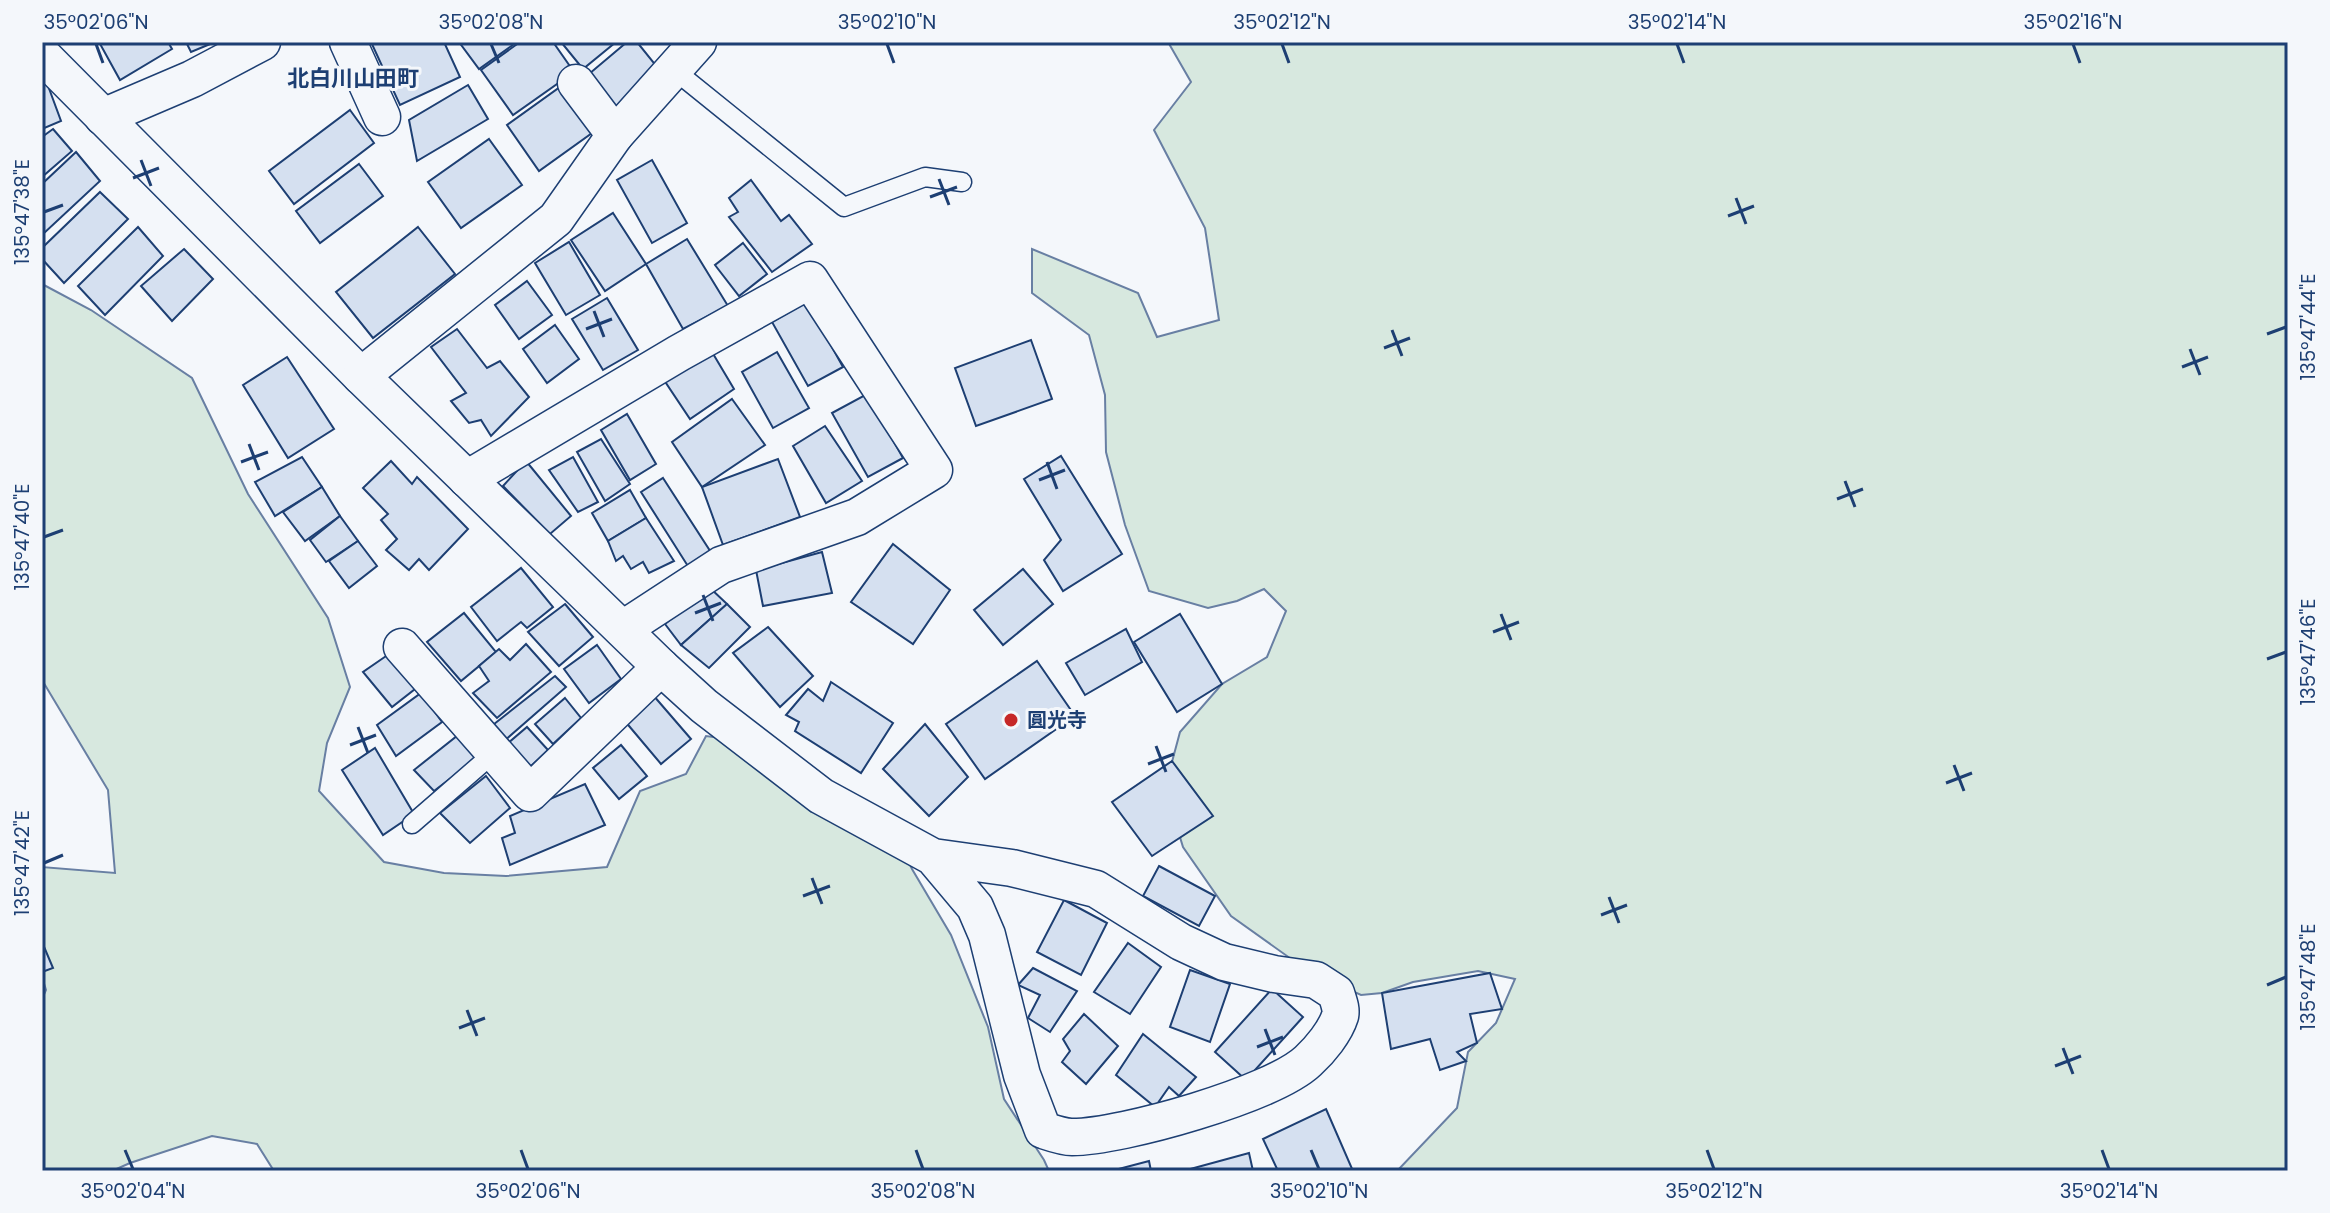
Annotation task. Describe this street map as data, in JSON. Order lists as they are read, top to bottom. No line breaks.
{"districts":["北白川山田町"],"places":["圓光寺"],"coordinates":["35°02'06\"N","35°02'08\"N","35°02'10\"N","35°02'12\"N","35°02'14\"N","35°02'16\"N","135°47'38\"E","135°47'44\"E","135°47'40\"E","135°47'46\"E","135°47'42\"E","135°47'48\"E","35°02'04\"N"]}
